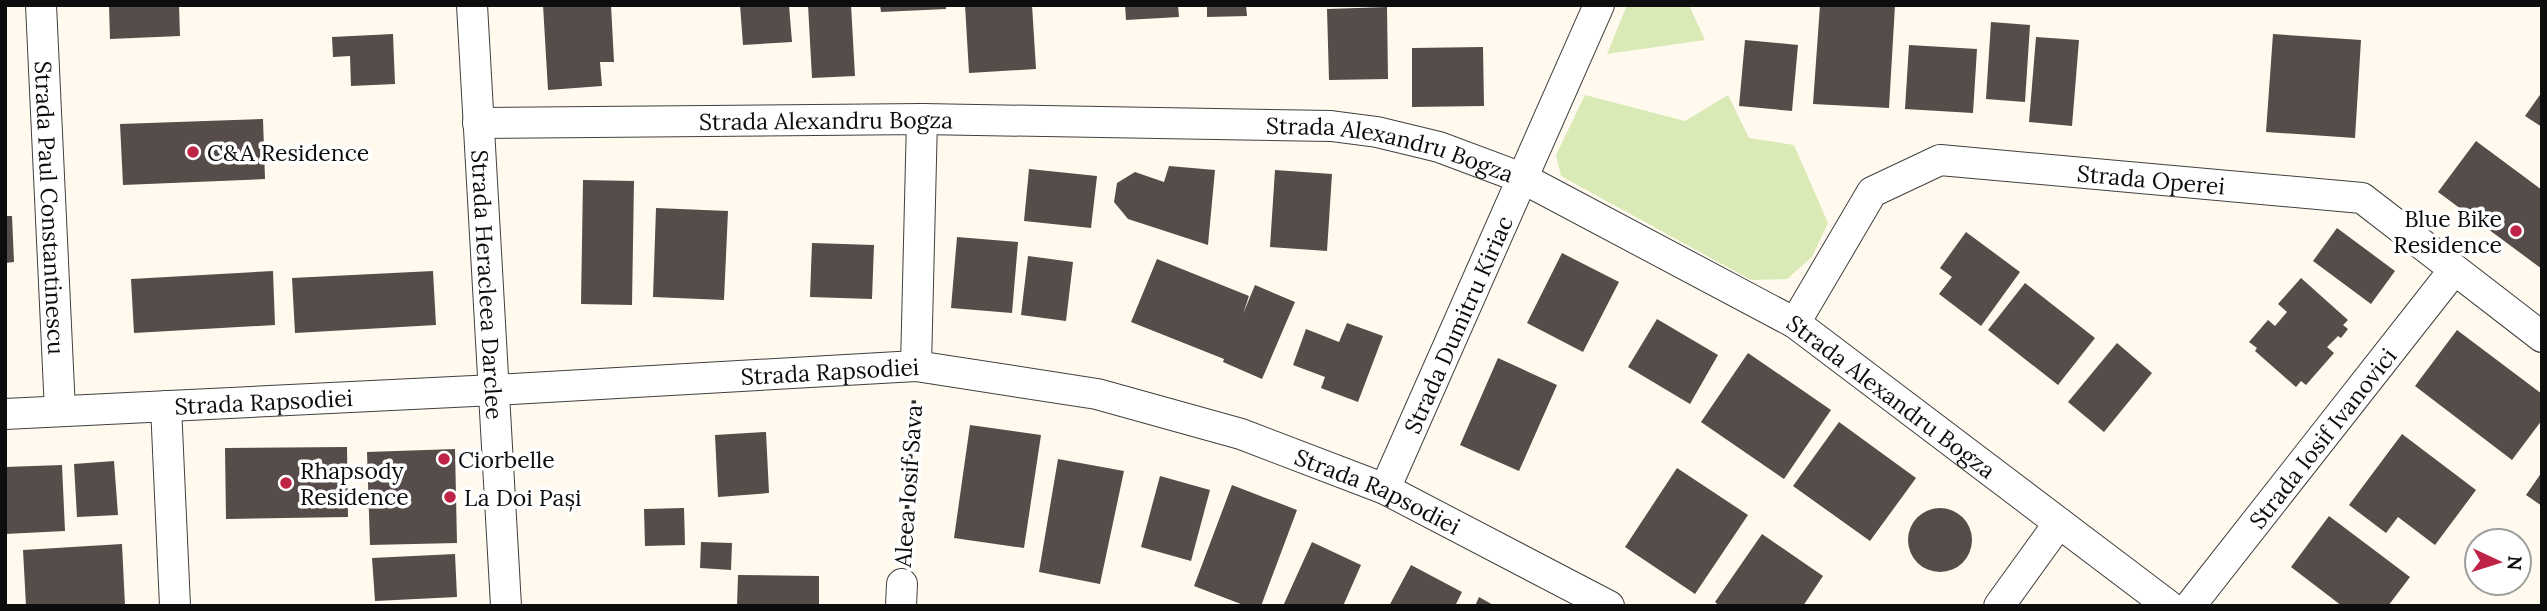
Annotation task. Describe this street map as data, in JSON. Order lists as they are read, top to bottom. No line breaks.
{"streets":{"street":["Strada Alexandru Bogza","Strada Operei","Strada Paul Constantinescu","Strada Heracleea Darclee","Strada Dumitru Kiriac","Strada Rapsodiei","Strada Iosif Ivanovici"],"path":["Aleea Iosif Sava"]},"crossings":[["Strada Alexandru Bogza","Strada Operei"],["Strada Alexandru Bogza","Strada Heracleea Darclee"],["Strada Alexandru Bogza","Strada Dumitru Kiriac"],["Strada Operei","Strada Iosif Ivanovici"],["Strada Paul Constantinescu","Strada Rapsodiei"],["Strada Heracleea Darclee","Strada Rapsodiei"],["Strada Dumitru Kiriac","Strada Rapsodiei"],["Strada Rapsodiei","Aleea Iosif Sava"]],"places":["C&A Residence","Blue Bike Residence","Ciorbelle","Rhapsody Residence","La Doi Pași"],"north":"right"}
